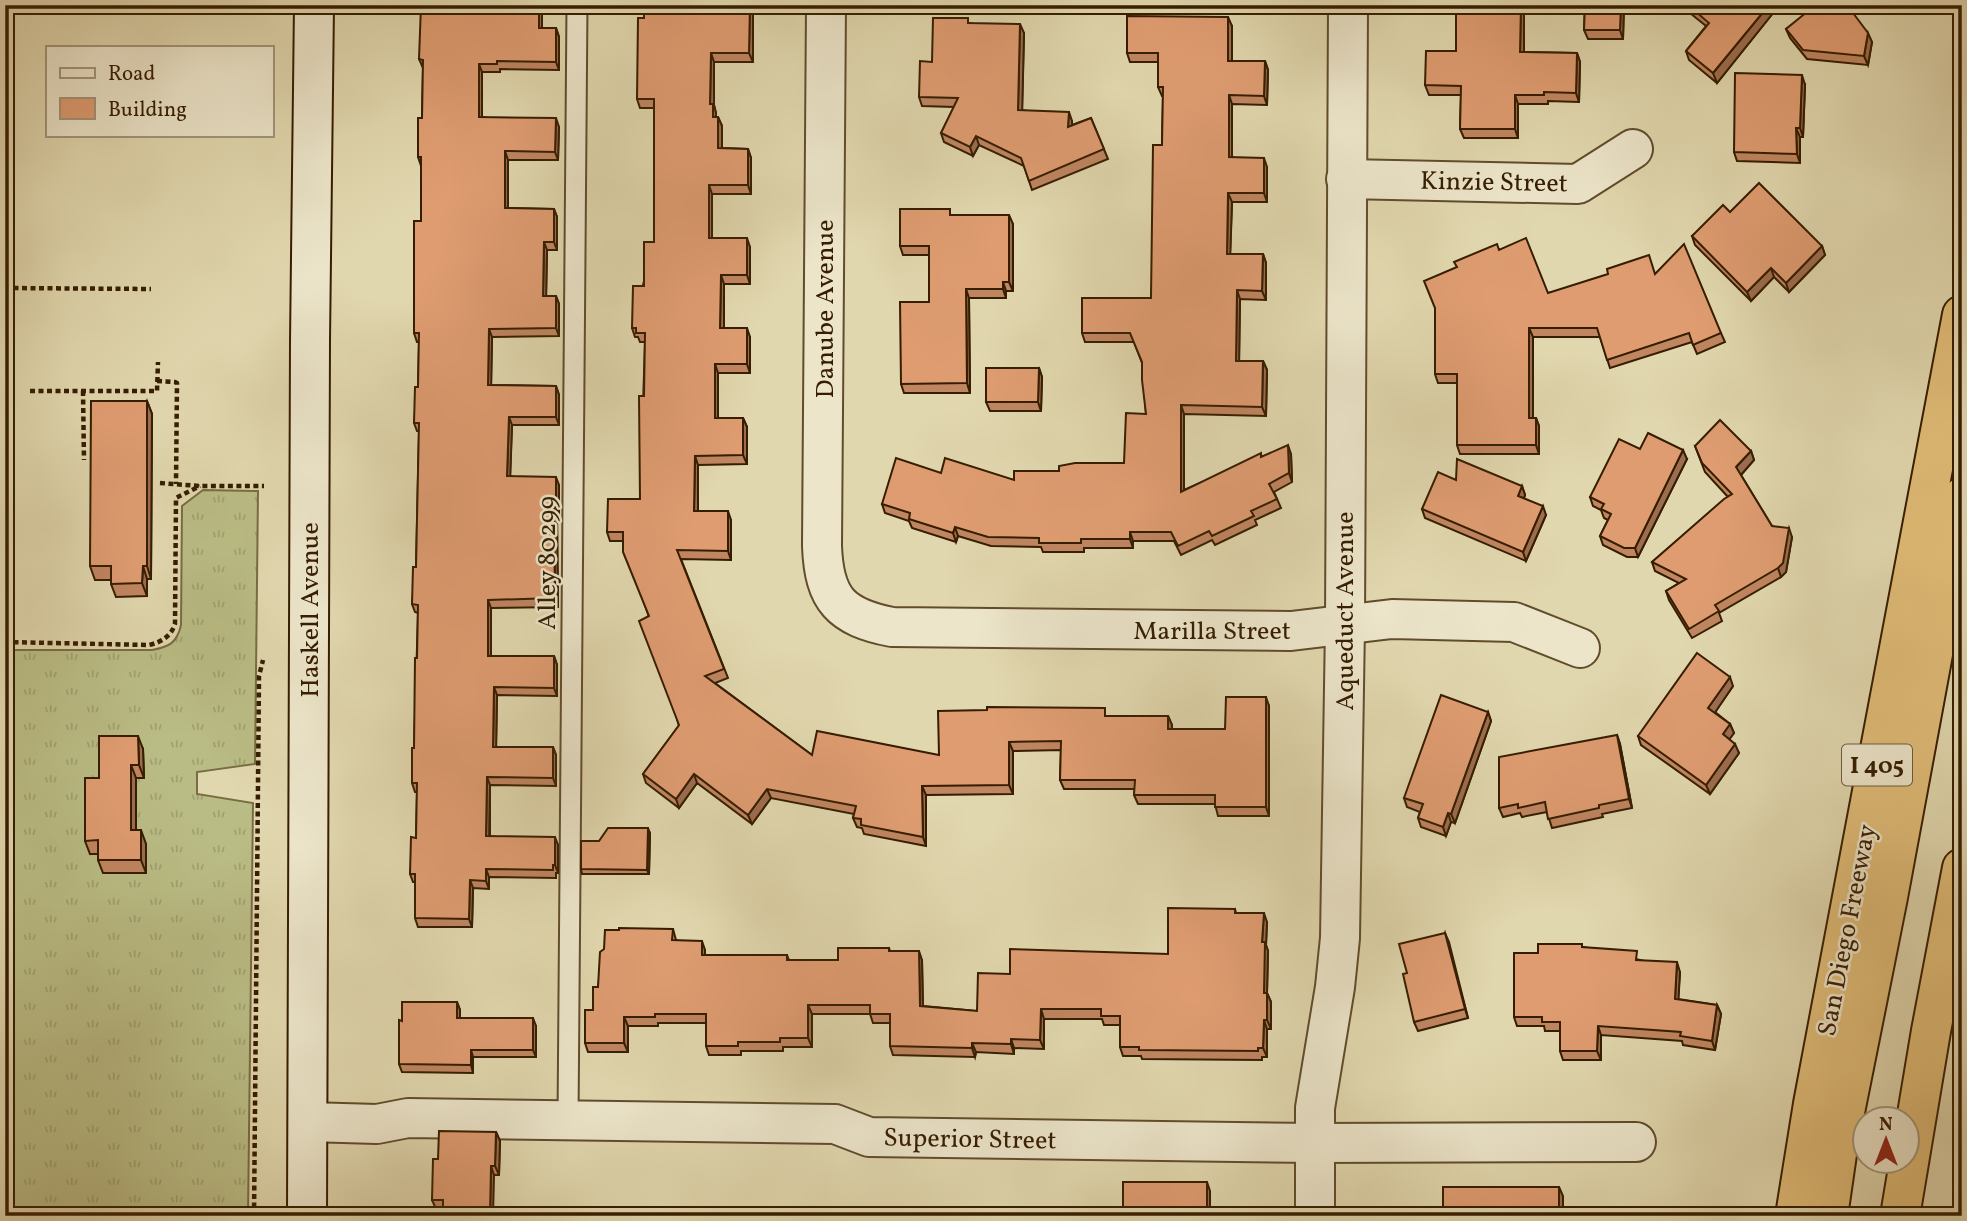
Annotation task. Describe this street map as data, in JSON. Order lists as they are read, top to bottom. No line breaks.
{"streets":{"highway":["I 405","San Diego Freeway"],"street":["Kinzie Street","Danube Avenue","Haskell Avenue","Aqueduct Avenue","Marilla Street","Superior Street"],"lane":["Alley 80299"]},"crossings":[["Kinzie Street","Aqueduct Avenue"],["Danube Avenue","Marilla Street"],["Alley 80299","Superior Street"],["Haskell Avenue","Superior Street"],["Aqueduct Avenue","Marilla Street"],["Aqueduct Avenue","Superior Street"]],"legend":["Road","Building"],"north":"top"}
